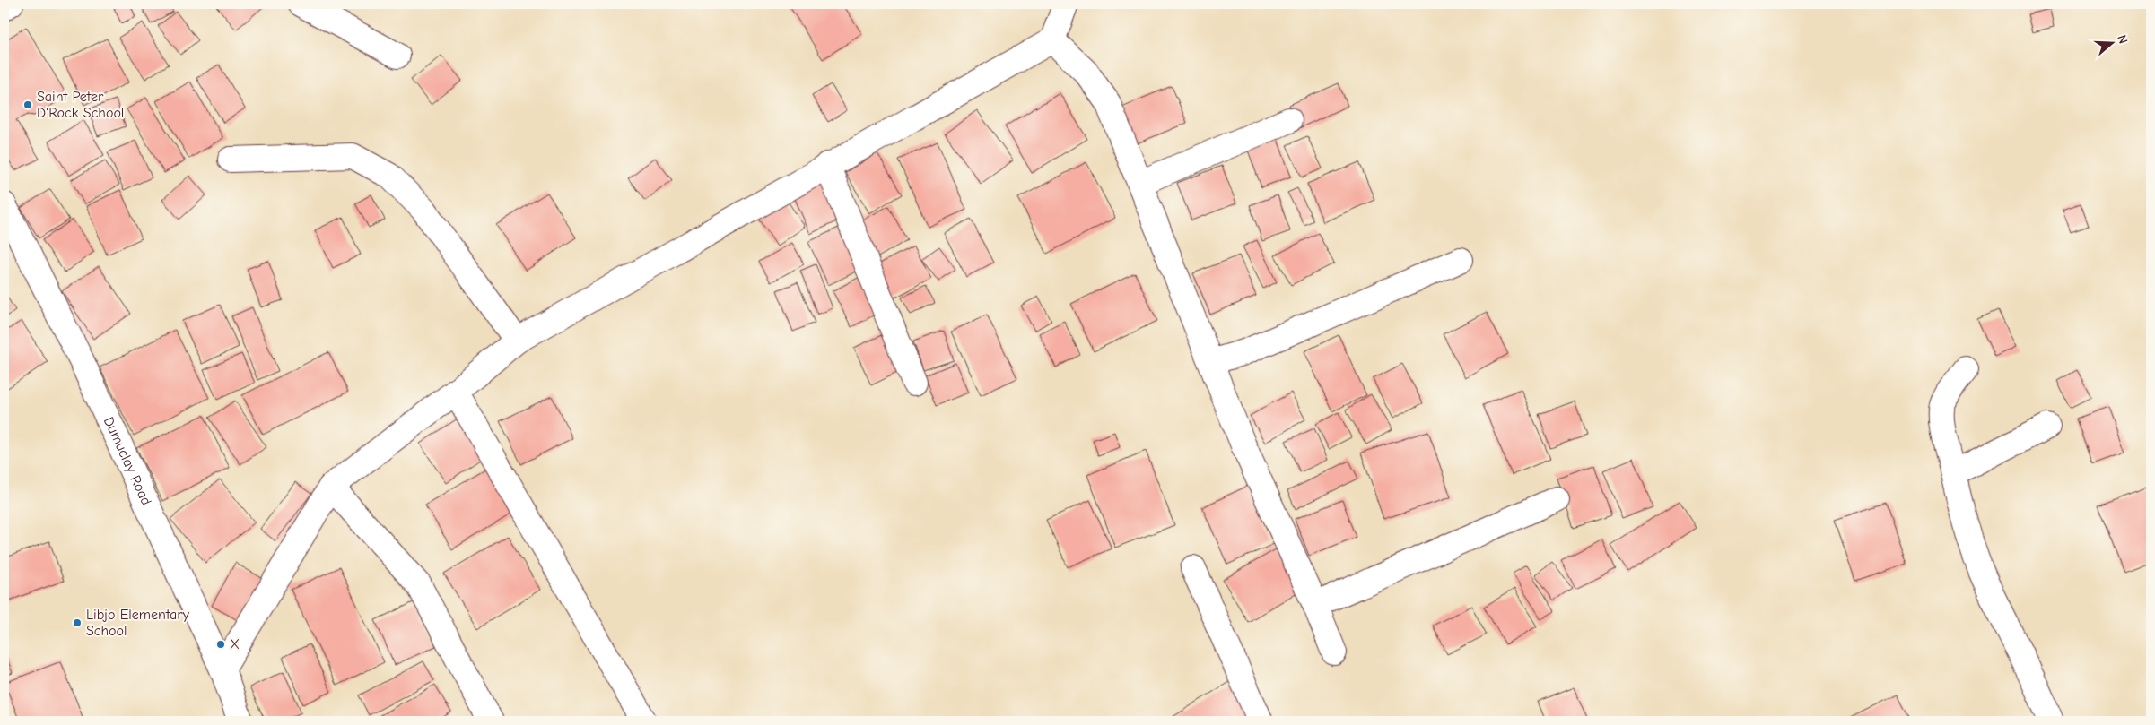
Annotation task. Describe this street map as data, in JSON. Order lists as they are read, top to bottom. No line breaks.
{"streets":{"street":["Dumuclay Road"]},"places":["Saint Peter D'Rock School","Libjo Elementary School","X"],"north":"right"}
